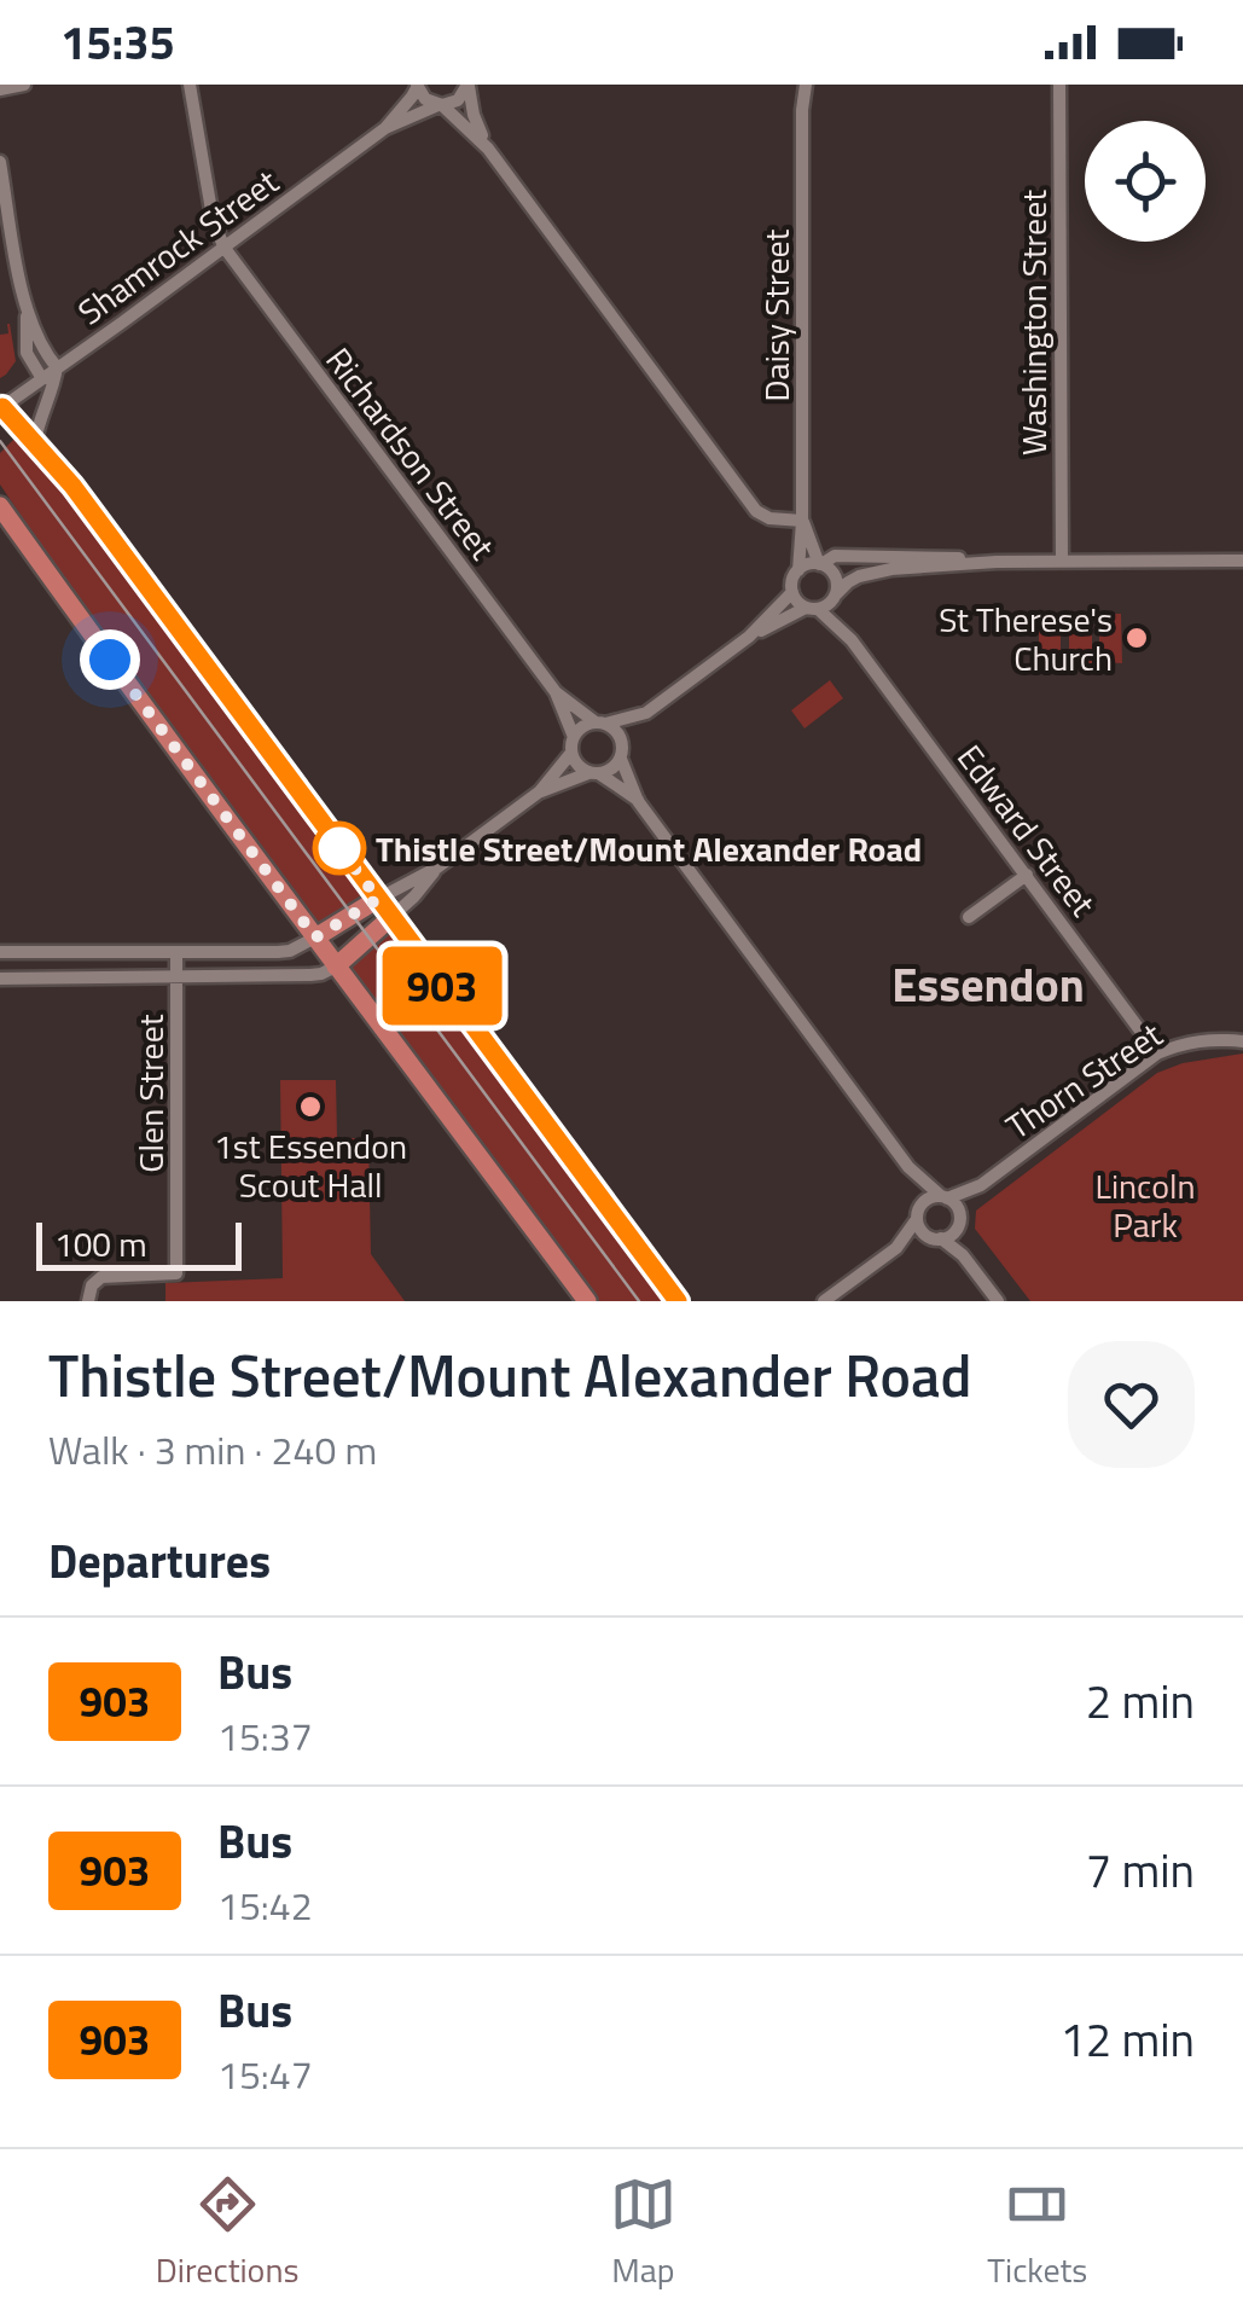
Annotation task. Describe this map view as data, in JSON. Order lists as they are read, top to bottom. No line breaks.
{"streets":{"street":["Shamrock Street","Daisy Street","Washington Street","Richardson Street","Edward Street","Thorn Street","Glen Street"]},"crossings":[["Shamrock Street","Richardson Street"],["Daisy Street","Edward Street"],["Edward Street","Thorn Street"]],"districts":["Essendon"],"parks":["Lincoln Park"],"places":["St Therese's Church","Thistle Street/Mount Alexander Road","1st Essendon Scout Hall"],"lines":["bus line 903"],"scale_bar":"100 m","page":{"status":"15:35","on_map":"903","scale":"100 m","heading":[["Thistle Street/Mount Alexander Road","Walk · 3 min · 240 m"],"Departures"],"list":[{"mark":"903","name":"Bus","note":"15:37","value":"2 min"},{"mark":"903","name":"Bus","note":"15:42","value":"7 min"},{"mark":"903","name":"Bus","note":"15:47","value":"12 min"}],"tabs":["Directions","Map","Tickets"]}}
